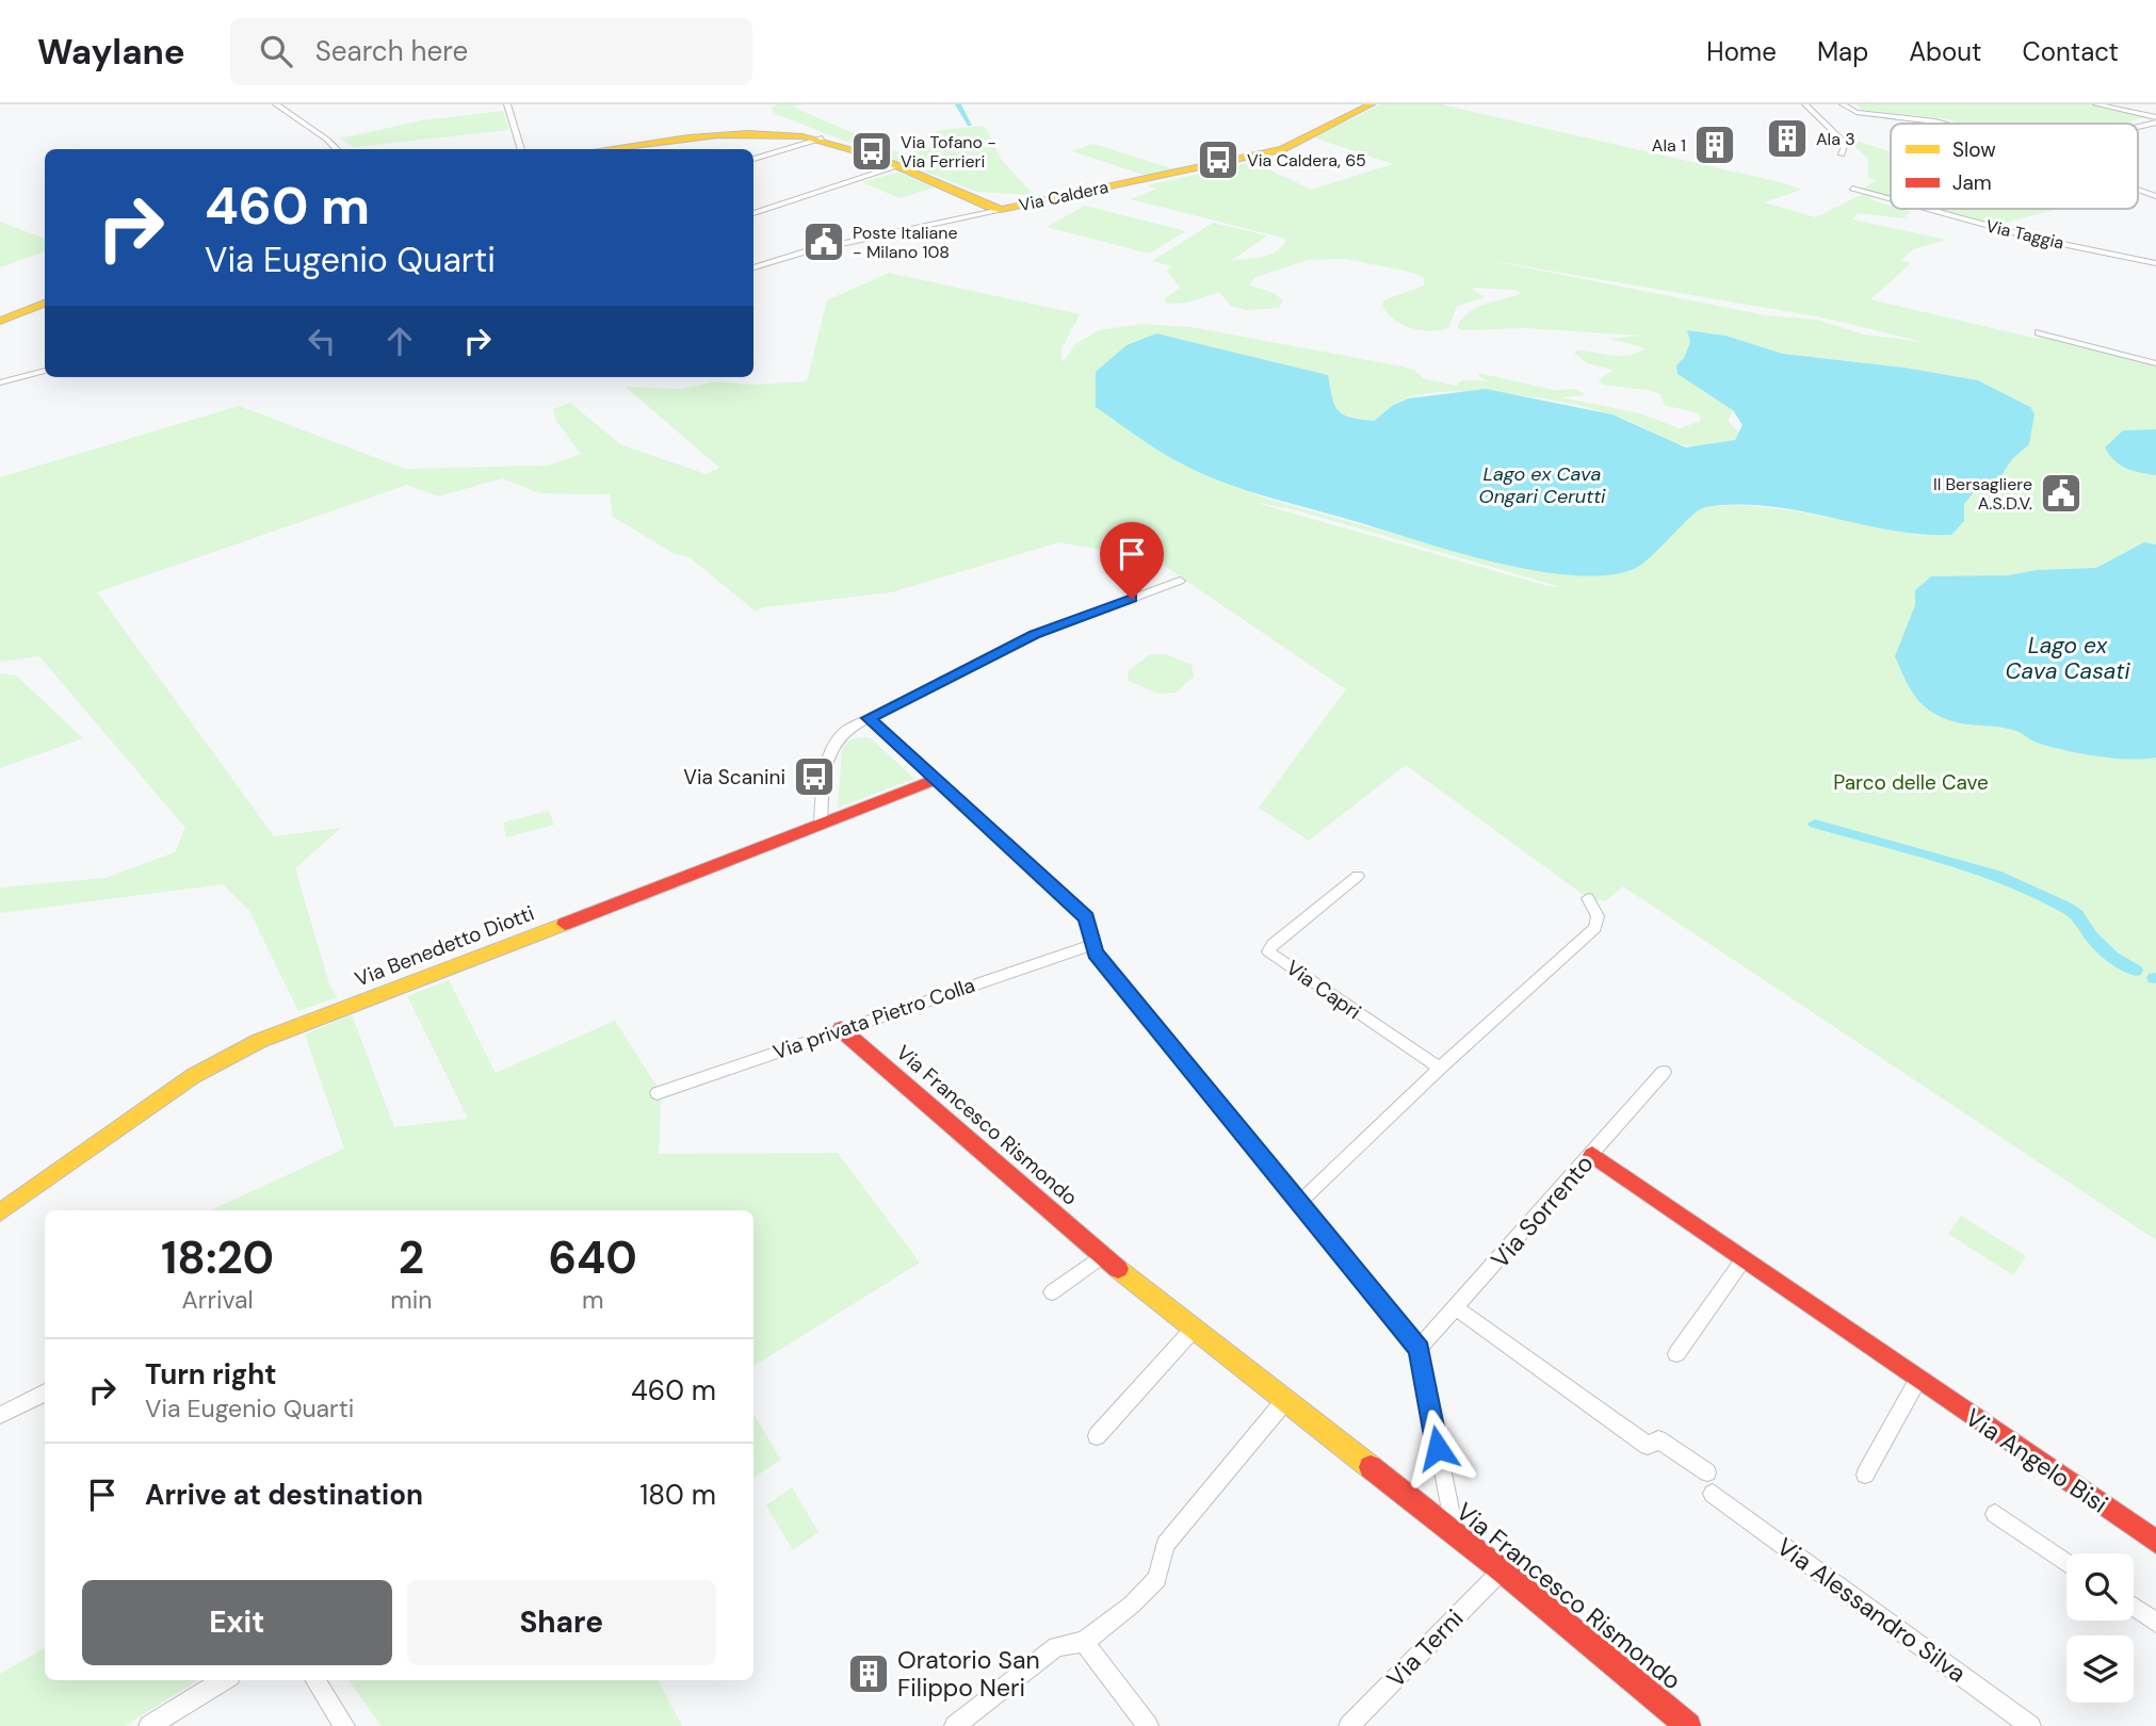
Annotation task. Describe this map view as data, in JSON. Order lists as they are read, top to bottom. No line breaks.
{"streets":{"street":["Via Caldera","Via Taggia","Via Benedetto Diotti","Via Capri","Via privata Pietro Colla","Via Francesco Rismondo","Via Sorrento","Via Angelo Bisi","Via Alessandro Silva","Via Terni"]},"crossings":[["Via privata Pietro Colla","Via Francesco Rismondo"],["Via Francesco Rismondo","Via Terni"],["Via Sorrento","Via Angelo Bisi"]],"water":["Lago ex Cava Ongari Cerutti","Lago ex Cava Casati"],"parks":["Parco delle Cave"],"places":{"building":["Ala 3","Ala 1","Oratorio San Filippo Neri"],"bus stop":["Via Tofano - Via Ferrieri","Via Caldera, 65","Via Scanini"],"public building":["Poste Italiane - Milano 108","Il Bersagliere A.S.D.V."]},"legend":["Slow","Jam"],"page":{"header":"Waylane","search":"Search here","nav":["Home","Map","About","Contact"],"turn":["460 m","Via Eugenio Quarti"],"eta":["18:20","Arrival","2","min","640","m"],"list":[{"name":"Turn right","note":"Via Eugenio Quarti","value":"460 m"},{"name":"Arrive at destination","value":"180 m"}],"buttons":["Exit","Share"]}}
